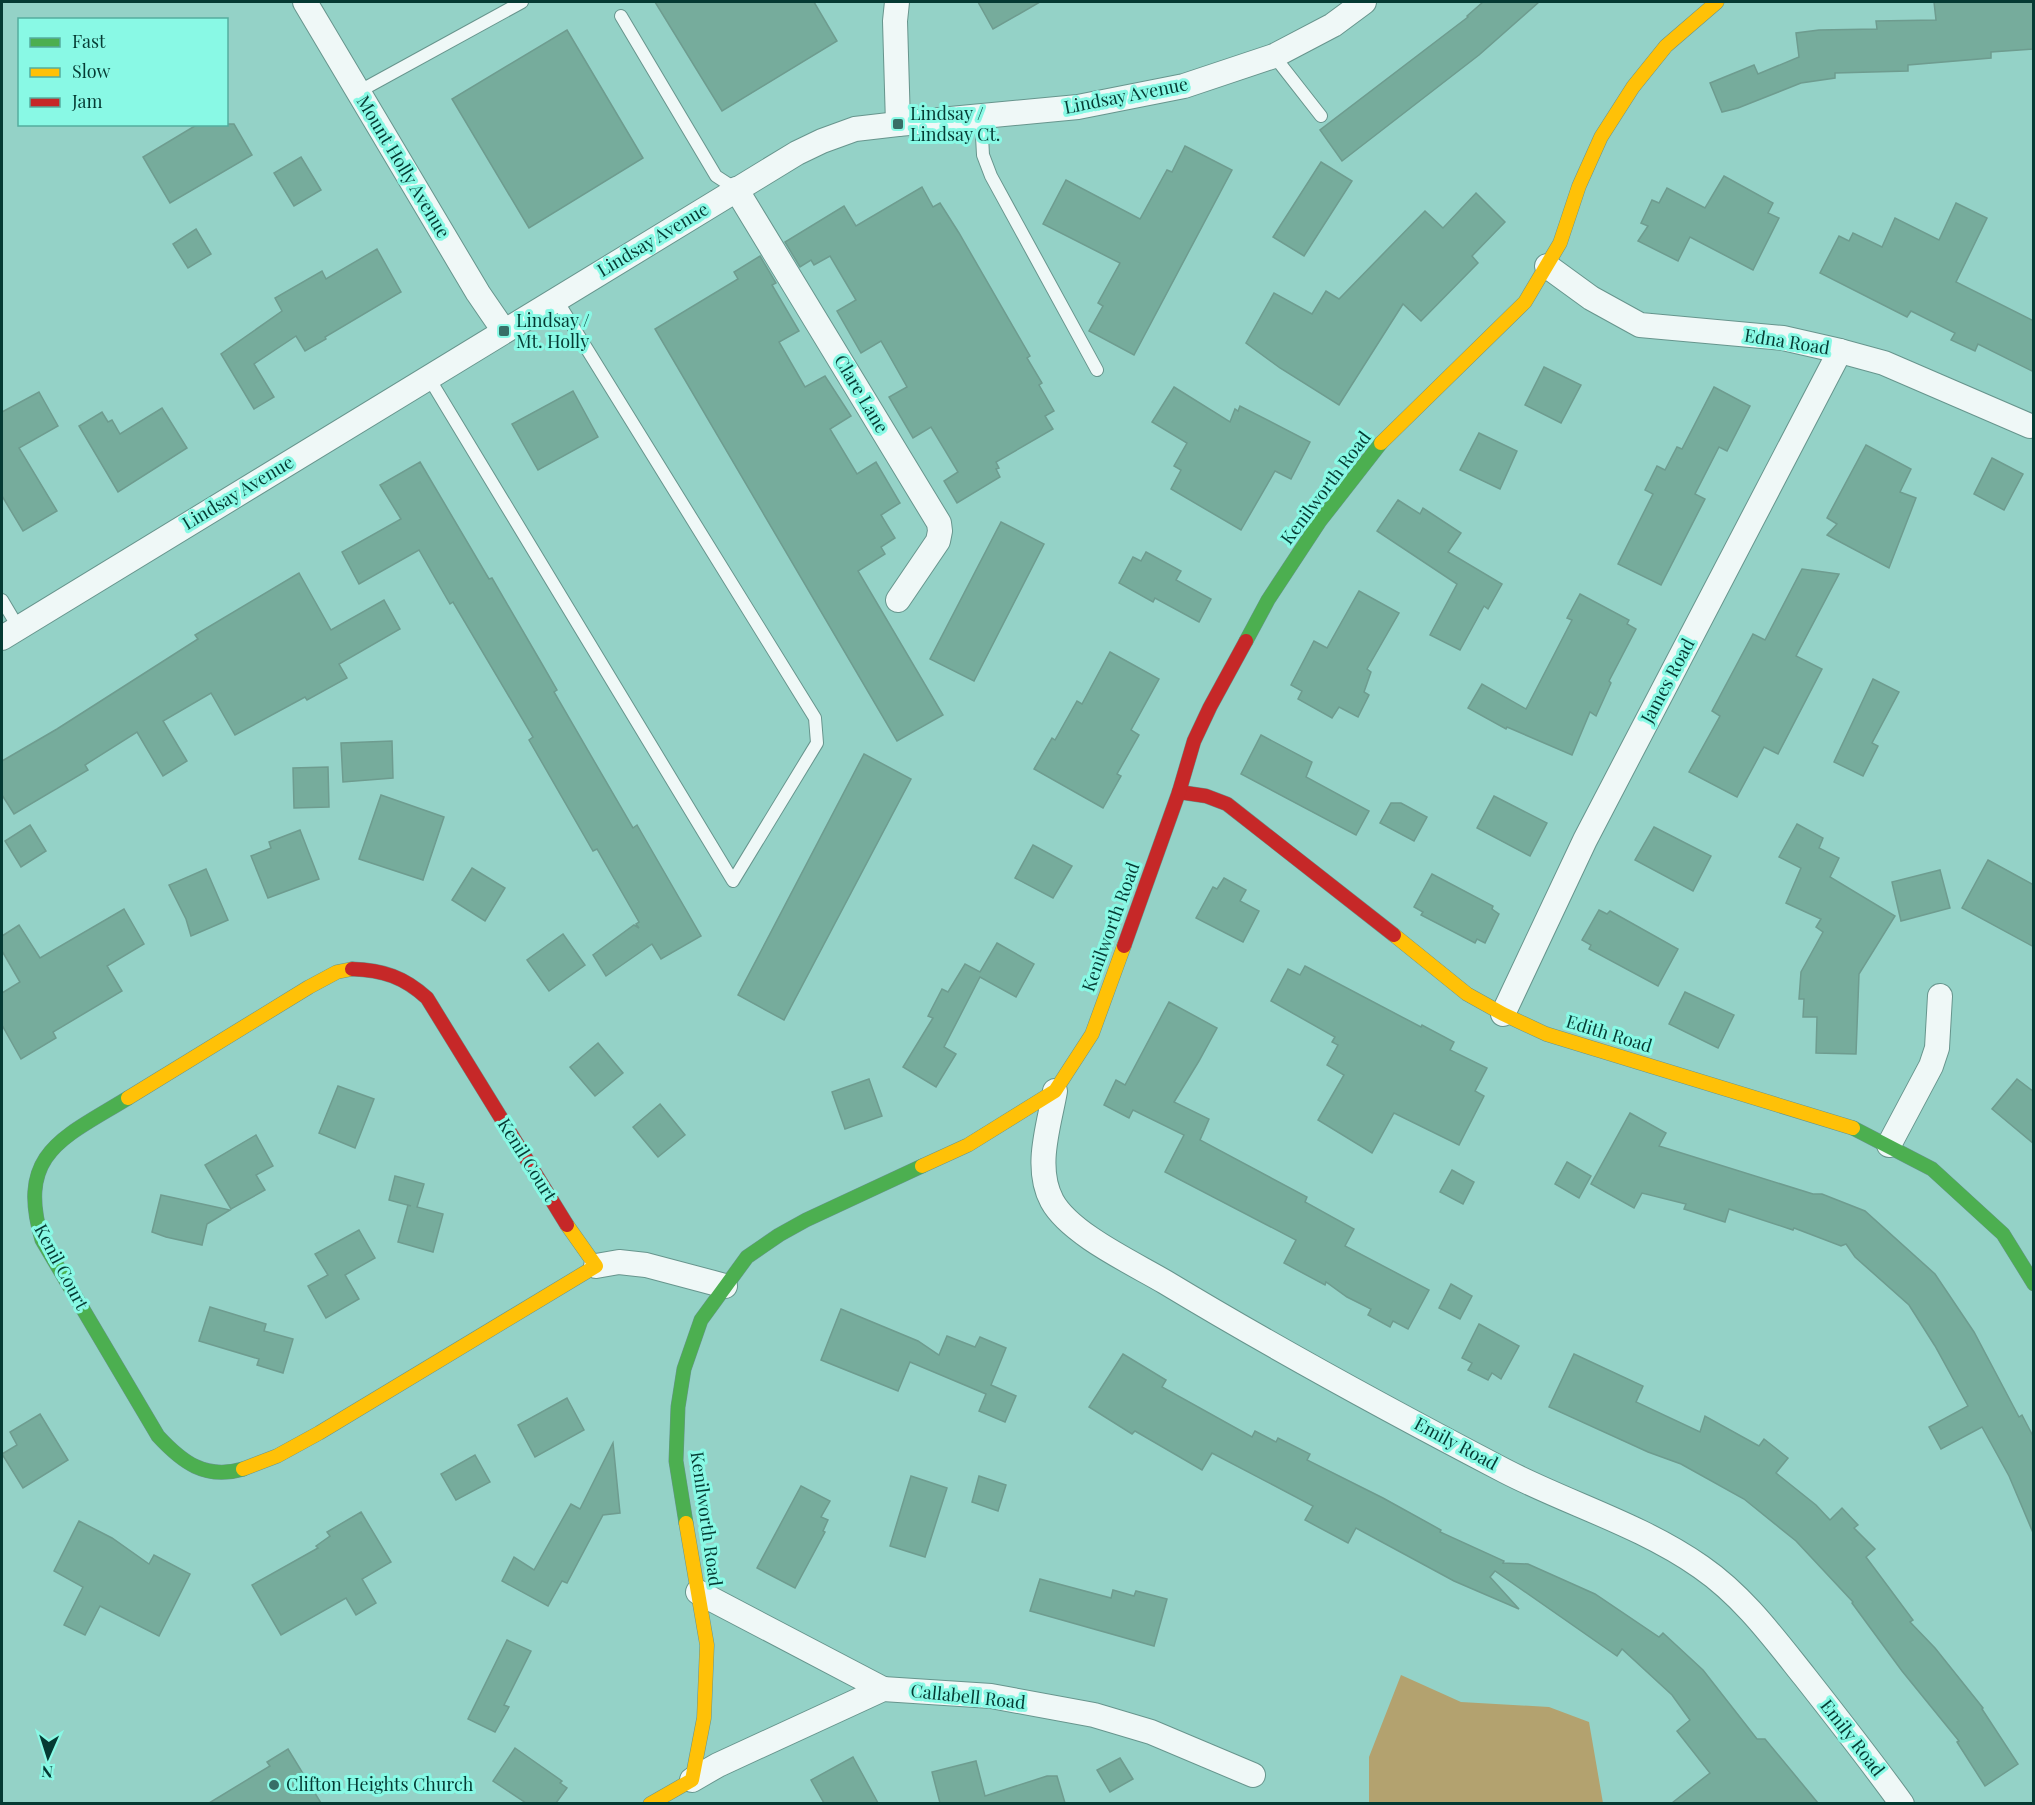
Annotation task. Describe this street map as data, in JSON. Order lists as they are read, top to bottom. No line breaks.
{"streets":{"street":["Lindsay Avenue","Mount Holly Avenue","Edna Road","Clare Lane","Kenilworth Road","James Road","Edith Road","Kenil Court","Emily Road","Callabell Road"]},"crossings":[["Lindsay Avenue","Mount Holly Avenue"],["Lindsay Avenue","Clare Lane"],["Edna Road","Kenilworth Road"],["Edna Road","James Road"],["Kenilworth Road","Edith Road"],["Kenilworth Road","Kenil Court"],["Kenilworth Road","Emily Road"],["Kenilworth Road","Callabell Road"],["James Road","Edith Road"]],"places":{"transit":["Lindsay / Lindsay Ct.","Lindsay / Mt. Holly"],"other":["Clifton Heights Church"]},"legend":["Fast","Slow","Jam"],"north":"bottom"}
